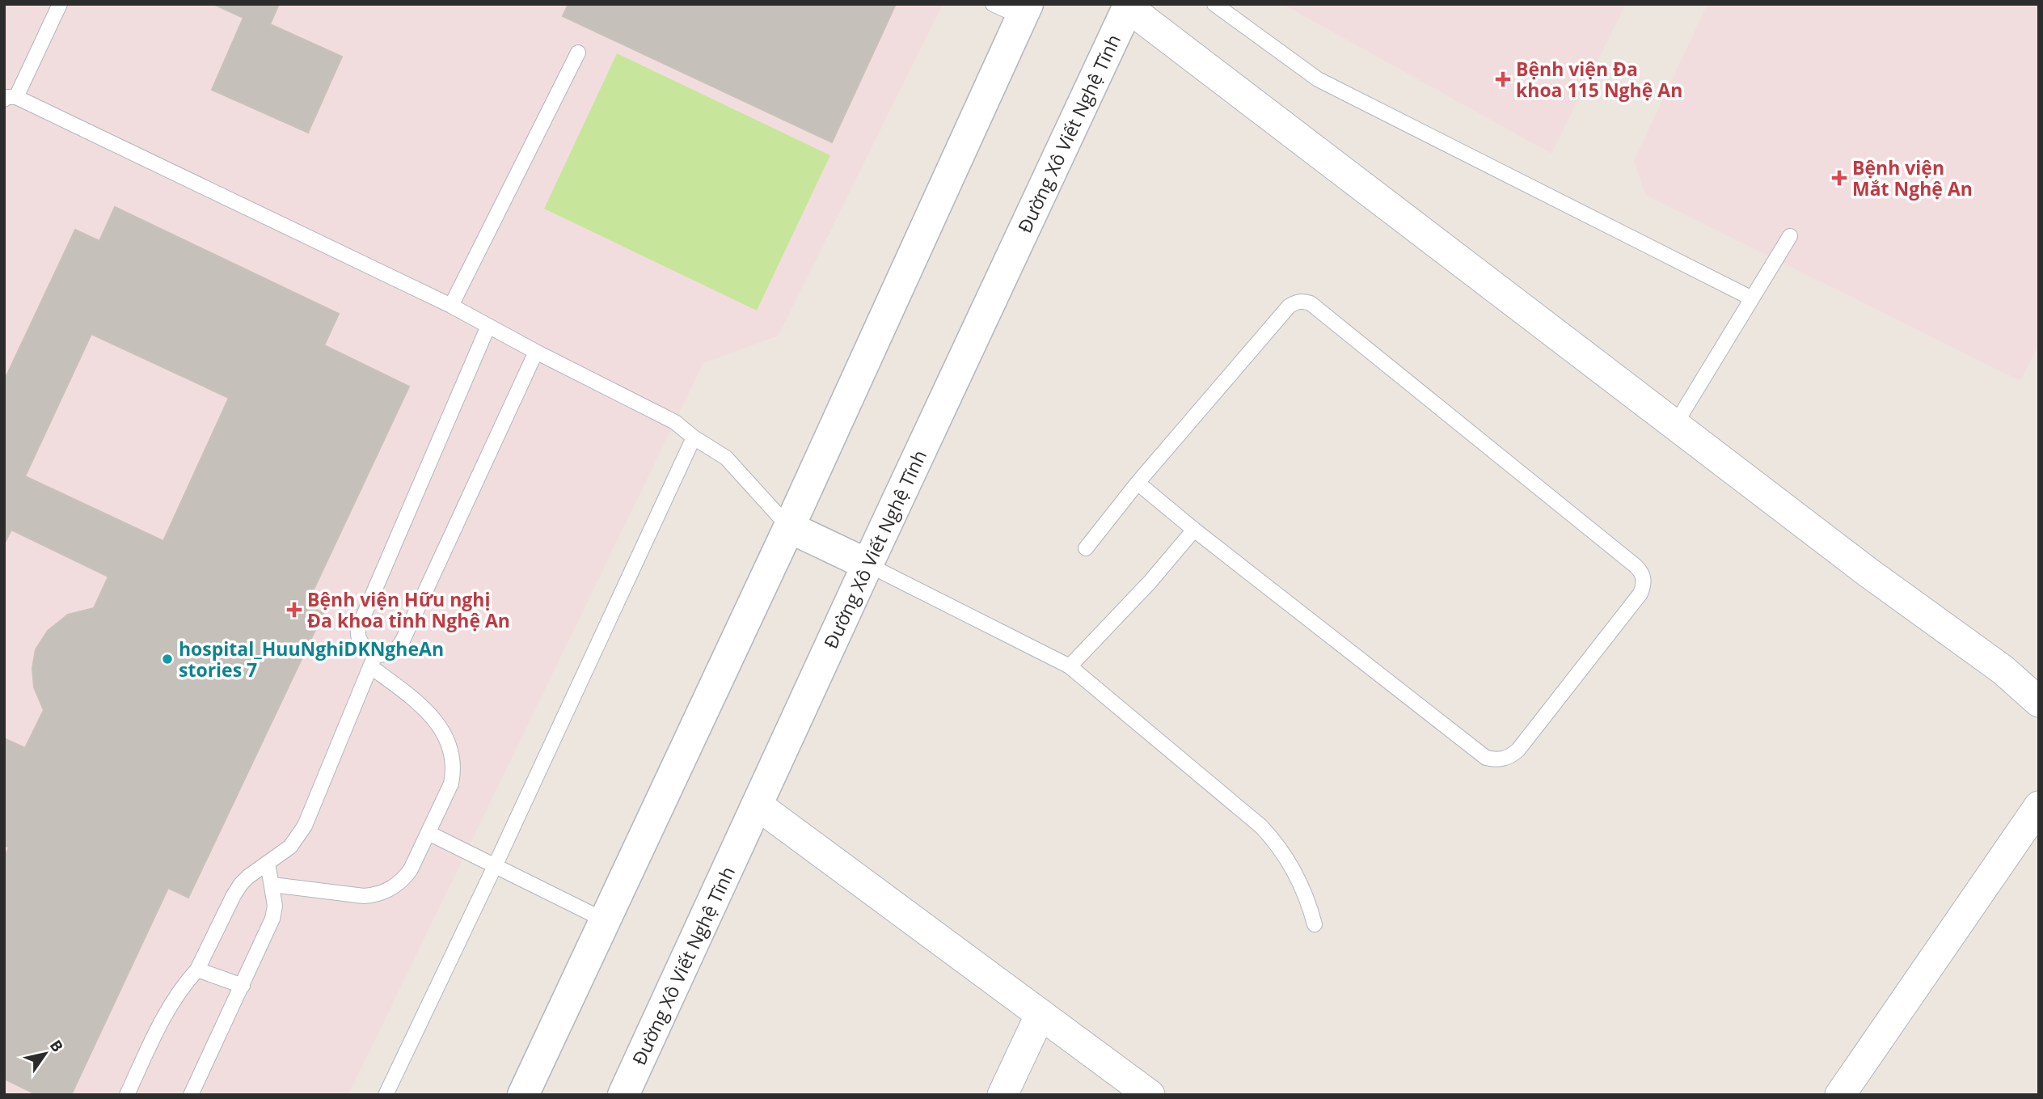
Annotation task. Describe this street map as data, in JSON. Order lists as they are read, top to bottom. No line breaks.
{"streets":{"main road":["Đường Xô Viết Nghệ Tĩnh"]},"places":{"health":["Bệnh viện Đa khoa 115 Nghệ An","Bệnh viện Mắt Nghệ An","Bệnh viện Hữu nghị Đa khoa tỉnh Nghệ An"],"other":["hospital_HuuNghiDKNgheAn stories 7"]},"north":"top right"}
